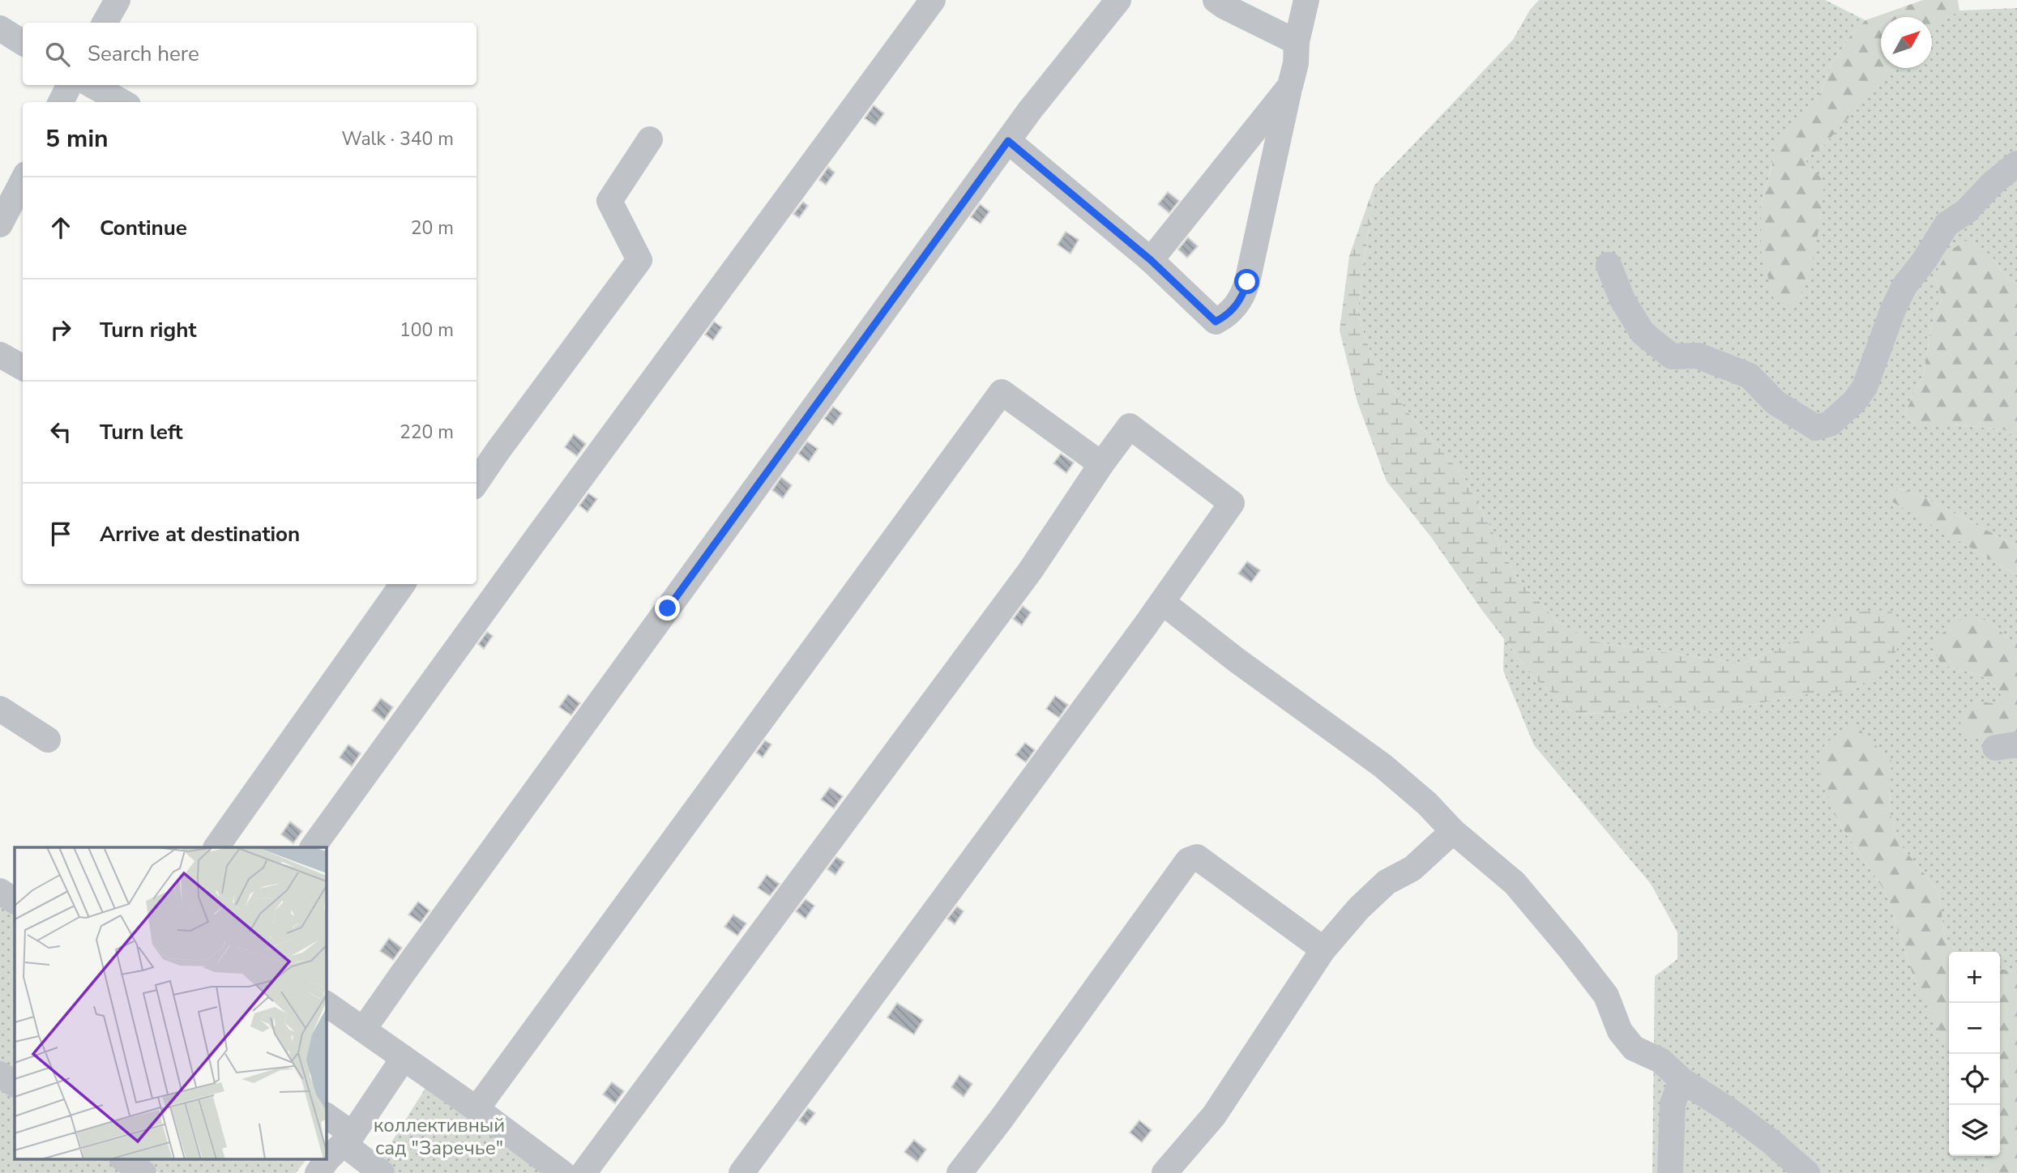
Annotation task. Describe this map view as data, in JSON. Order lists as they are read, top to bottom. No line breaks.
{"parks":["коллективный сад \"Заречье\""],"north":"top right","page":{"search":"Search here","heading":["5 min","Walk · 340 m"],"list":[["Continue","20 m"],["Turn right","100 m"],["Turn left","220 m"],"Arrive at destination"],"map_buttons":["+","−"]}}
